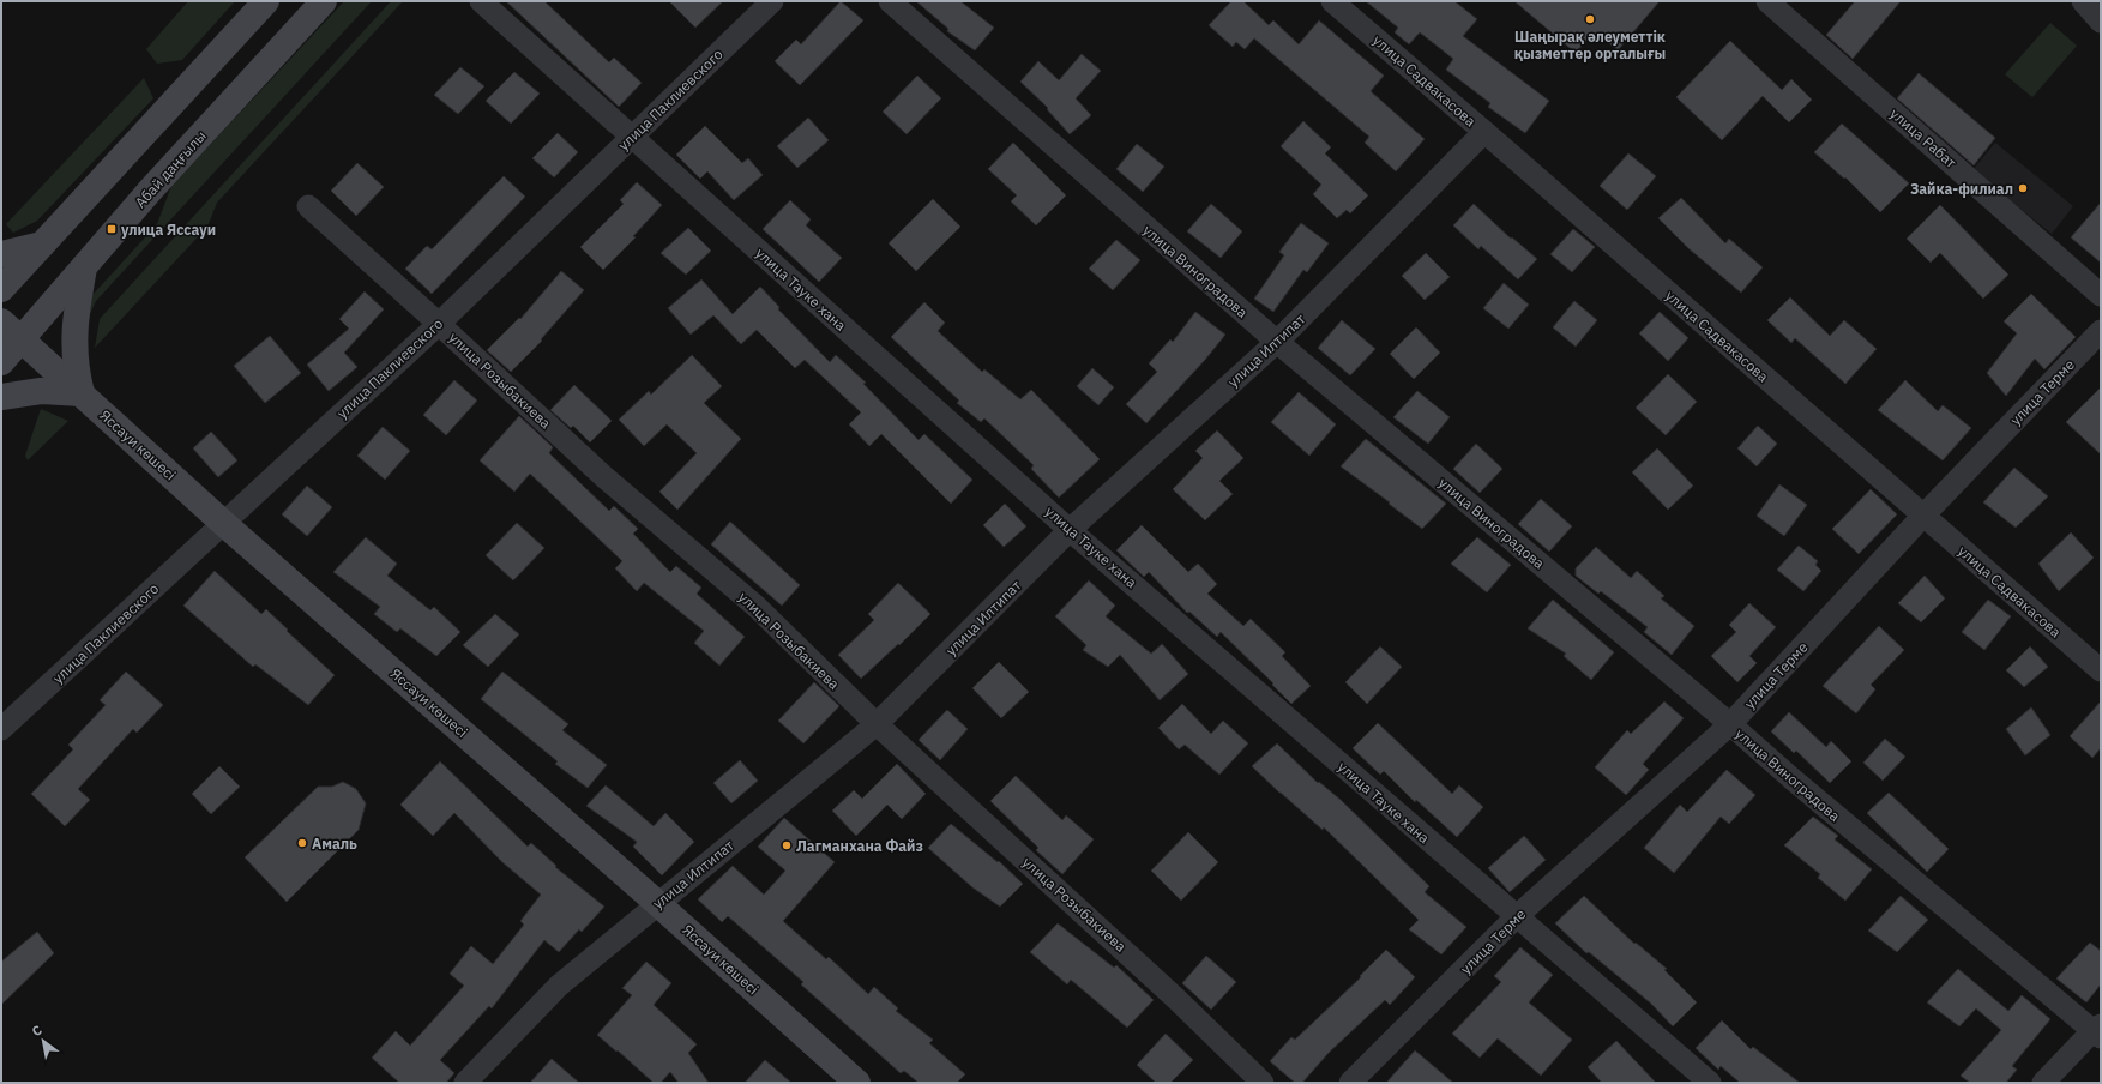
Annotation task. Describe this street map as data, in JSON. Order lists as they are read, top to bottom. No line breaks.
{"streets":{"main road":["Абай даңғылы","Яссауи көшесі"],"street":["улица Садвакасова","улица Паклиевского","улица Рабат","улица Виноградова","улица Тауке хана","улица Илтипат","улица Розыбакиева","улица Терме"]},"crossings":[["улица Садвакасова","улица Илтипат"],["улица Садвакасова","улица Терме"],["улица Паклиевского","улица Тауке хана"],["улица Паклиевского","улица Розыбакиева"],["улица Паклиевского","Яссауи көшесі"],["Абай даңғылы","Яссауи көшесі"],["улица Виноградова","улица Илтипат"],["улица Виноградова","улица Терме"],["улица Тауке хана","улица Илтипат"],["улица Тауке хана","улица Терме"],["улица Илтипат","улица Розыбакиева"],["улица Илтипат","Яссауи көшесі"]],"places":{"other":["Шаңырақ әлеуметтік қызметтер орталығы","Зайка-филиал","Амаль","Лагманхана Файз"],"transit":["улица Яссауи"]},"north":"top left"}
